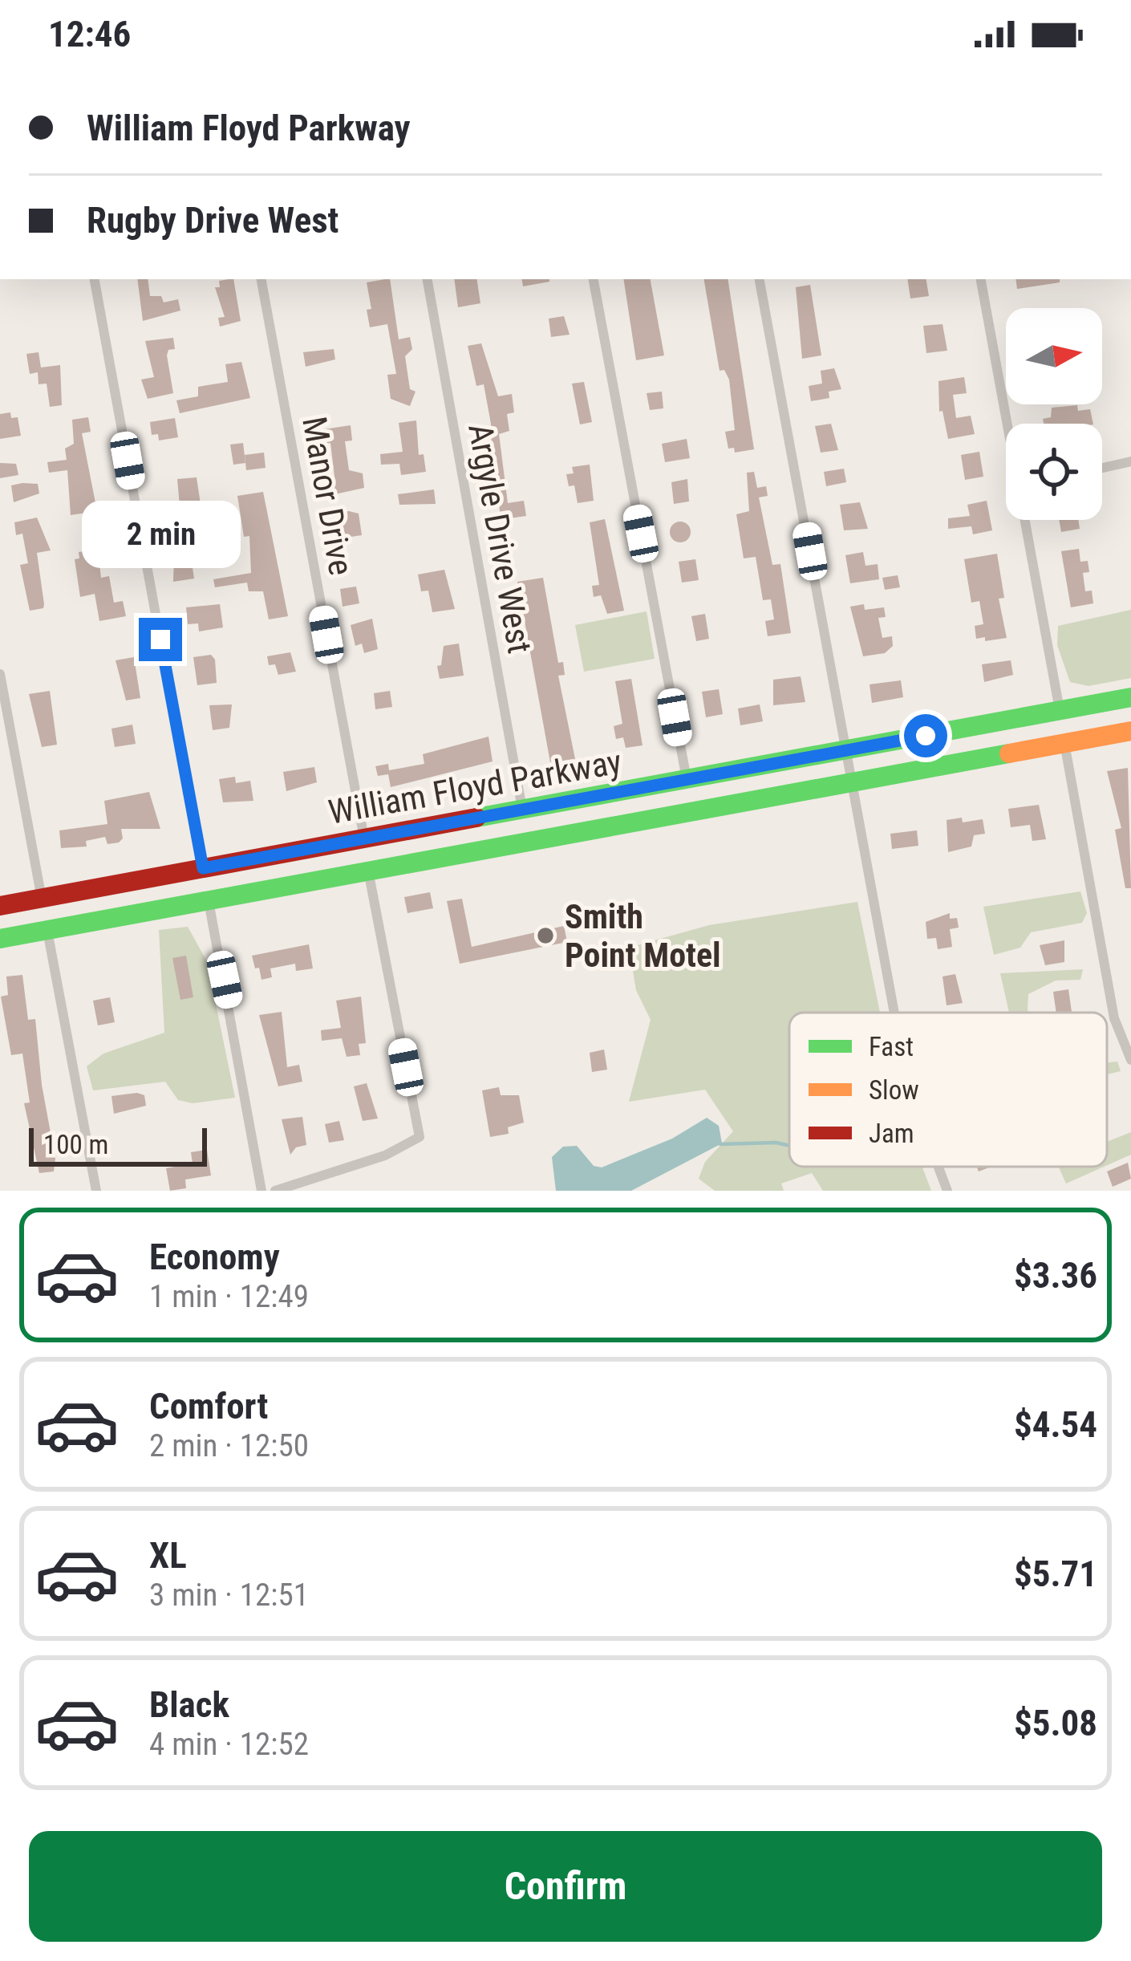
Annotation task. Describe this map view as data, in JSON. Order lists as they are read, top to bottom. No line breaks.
{"streets":{"highway":["William Floyd Parkway"],"street":["Manor Drive","Argyle Drive West"]},"crossings":[["Manor Drive","William Floyd Parkway"],["Argyle Drive West","William Floyd Parkway"]],"places":["Smith Point Motel"],"legend":["Fast","Slow","Jam"],"scale_bar":"100 m","north":"right","page":{"status":"12:46","banner":["William Floyd Parkway","Rugby Drive West"],"bubble":"2 min","scale":"100 m","list":[{"name":"Economy","note":"1 min · 12:49","value":"$3.36"},{"name":"Comfort","note":"2 min · 12:50","value":"$4.54"},{"name":"XL","note":"3 min · 12:51","value":"$5.71"},{"name":"Black","note":"4 min · 12:52","value":"$5.08"}],"buttons":"Confirm"}}
